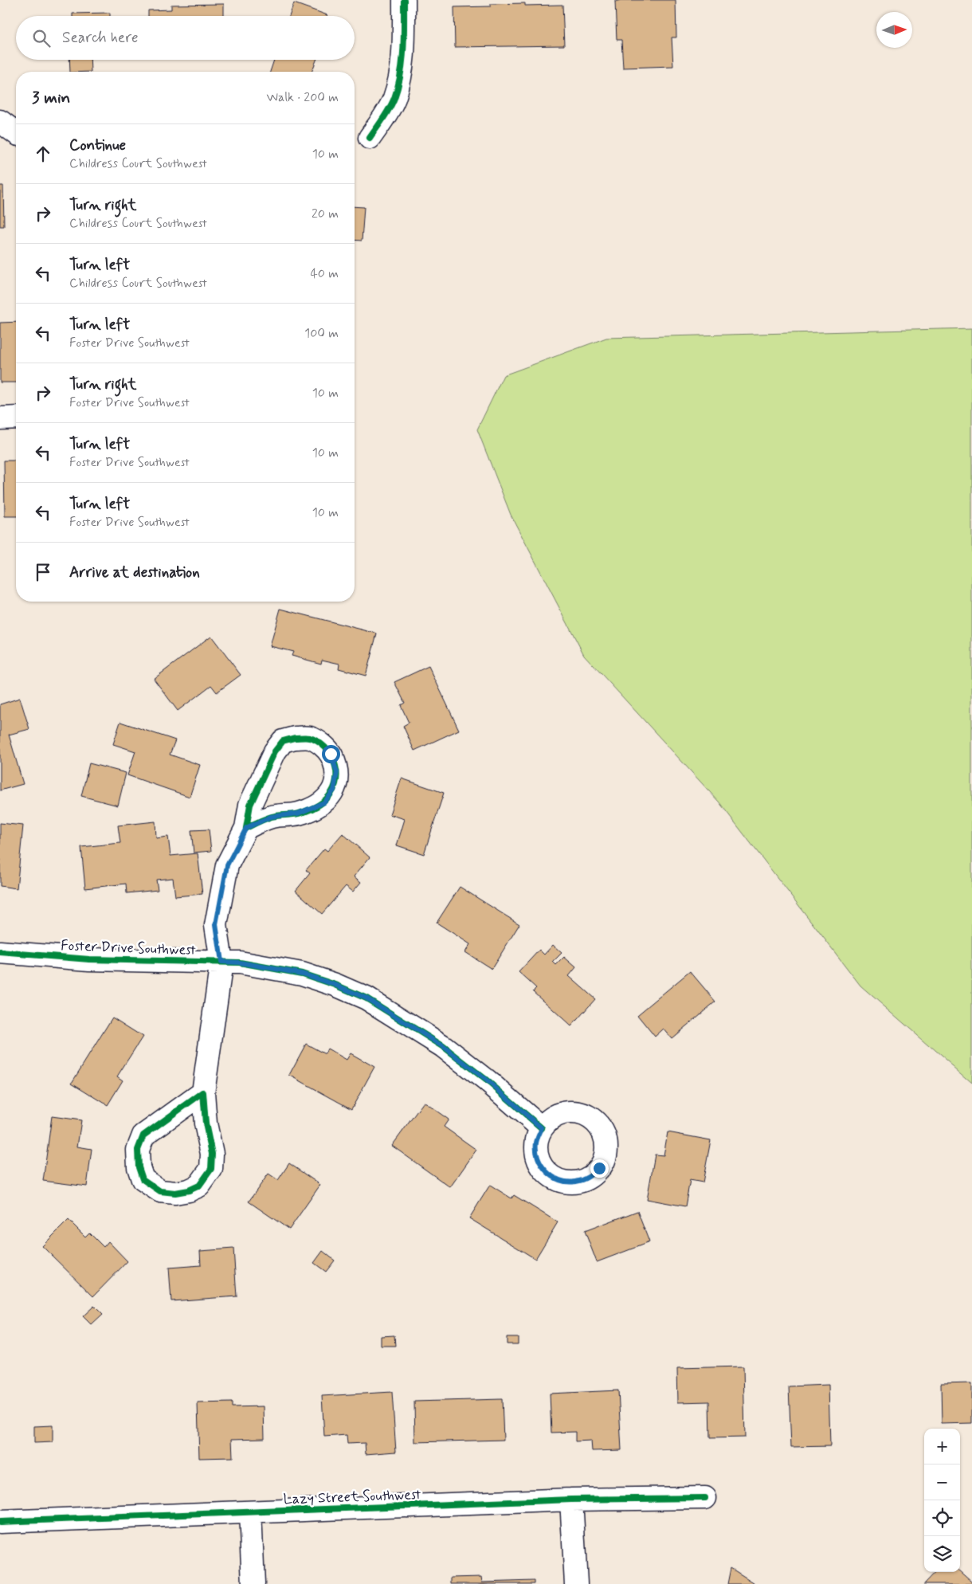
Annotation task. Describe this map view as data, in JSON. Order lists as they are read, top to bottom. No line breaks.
{"streets":{"street":["Foster Drive Southwest","Lazy Street Southwest"]},"north":"right","page":{"search":"Search here","heading":["3 min","Walk · 200 m"],"list":[["Continue","Childress Court Southwest","10 m"],["Turn right","Childress Court Southwest","20 m"],["Turn left","Childress Court Southwest","40 m"],["Turn left","Foster Drive Southwest","100 m"],["Turn right","Foster Drive Southwest","10 m"],["Turn left","Foster Drive Southwest","10 m"],["Turn left","Foster Drive Southwest","10 m"],"Arrive at destination"],"map_buttons":["+","−"]}}
